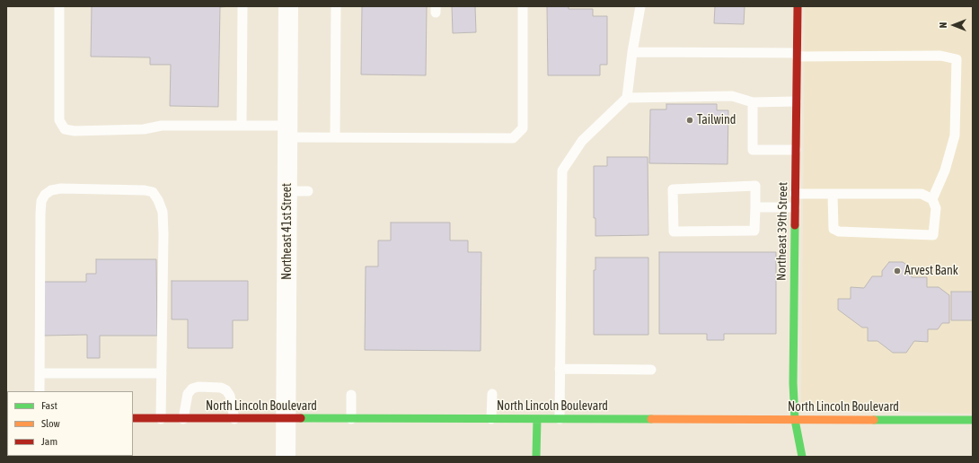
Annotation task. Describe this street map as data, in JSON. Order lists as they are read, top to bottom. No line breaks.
{"streets":{"main road":["Northeast 39th Street","North Lincoln Boulevard"],"street":["Northeast 41st Street"]},"crossings":[["Northeast 41st Street","North Lincoln Boulevard"],["Northeast 39th Street","North Lincoln Boulevard"]],"places":["Tailwind","Arvest Bank"],"legend":["Fast","Slow","Jam"],"north":"left"}
